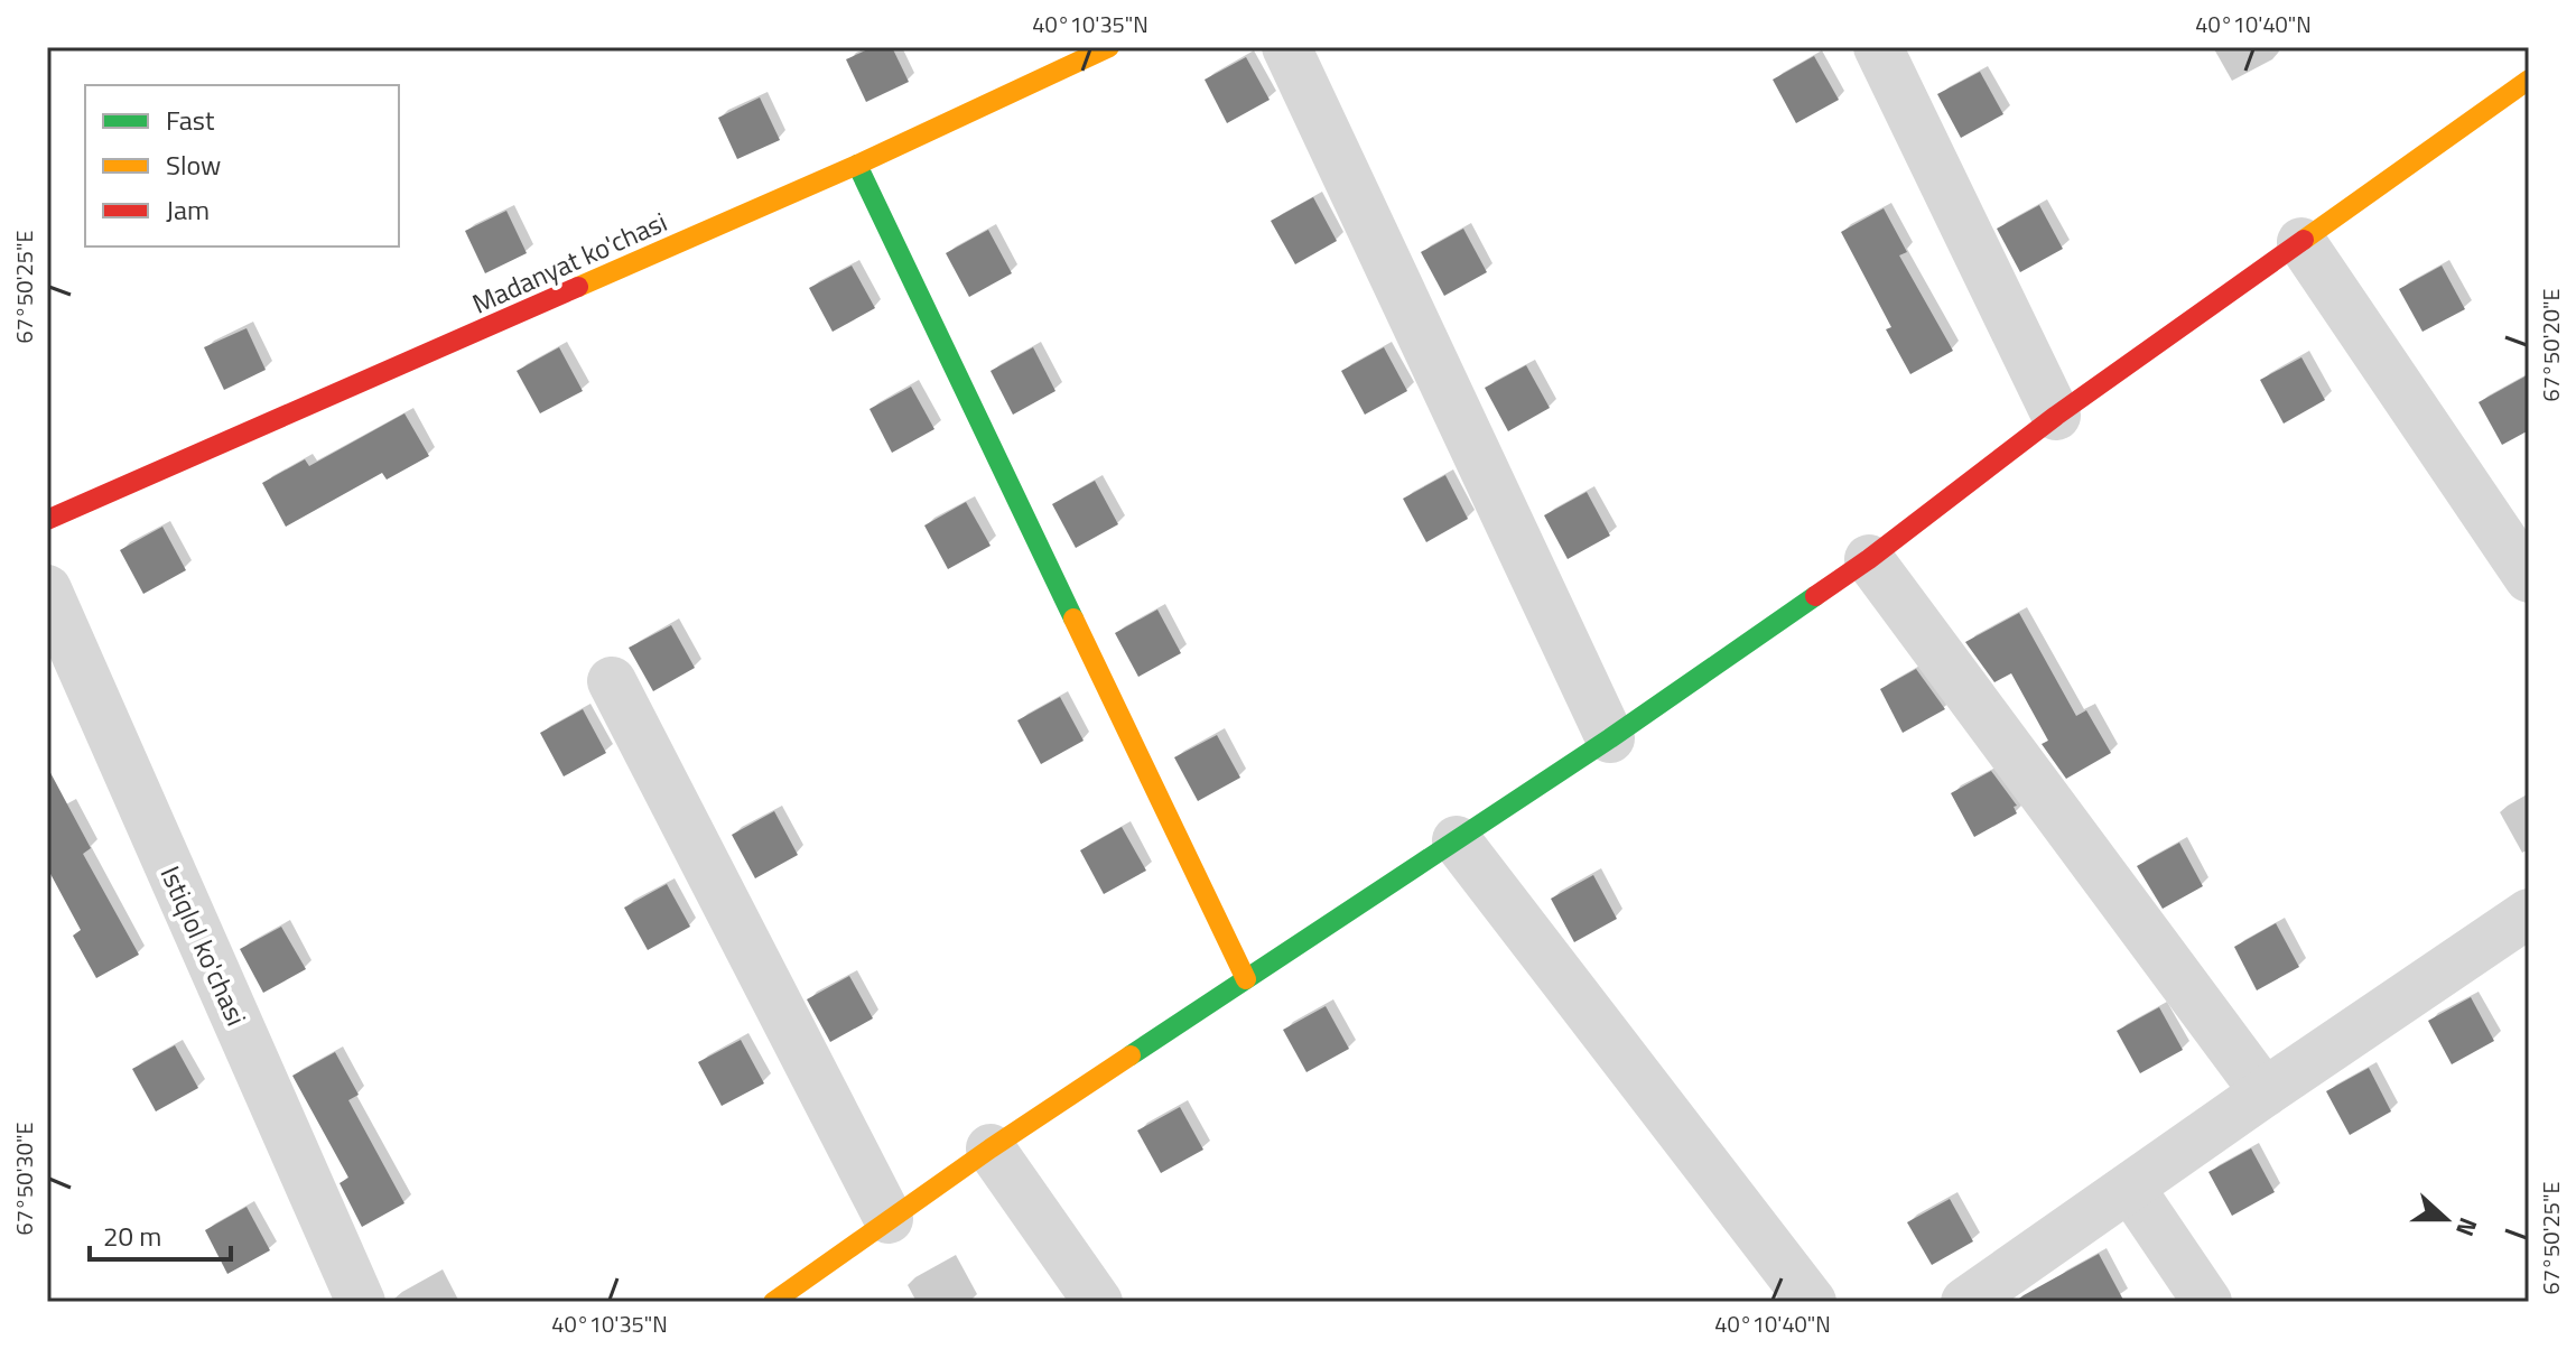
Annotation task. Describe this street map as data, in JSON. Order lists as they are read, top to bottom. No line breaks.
{"streets":{"street":["Madanyat ko'chasi","Istiqlol ko'chasi"]},"legend":["Fast","Slow","Jam"],"scale_bar":"20 m","north":"right","coordinates":["40°10'35\"N","40°10'40\"N","67°50'25\"E","67°50'20\"E","67°50'30\"E"]}
